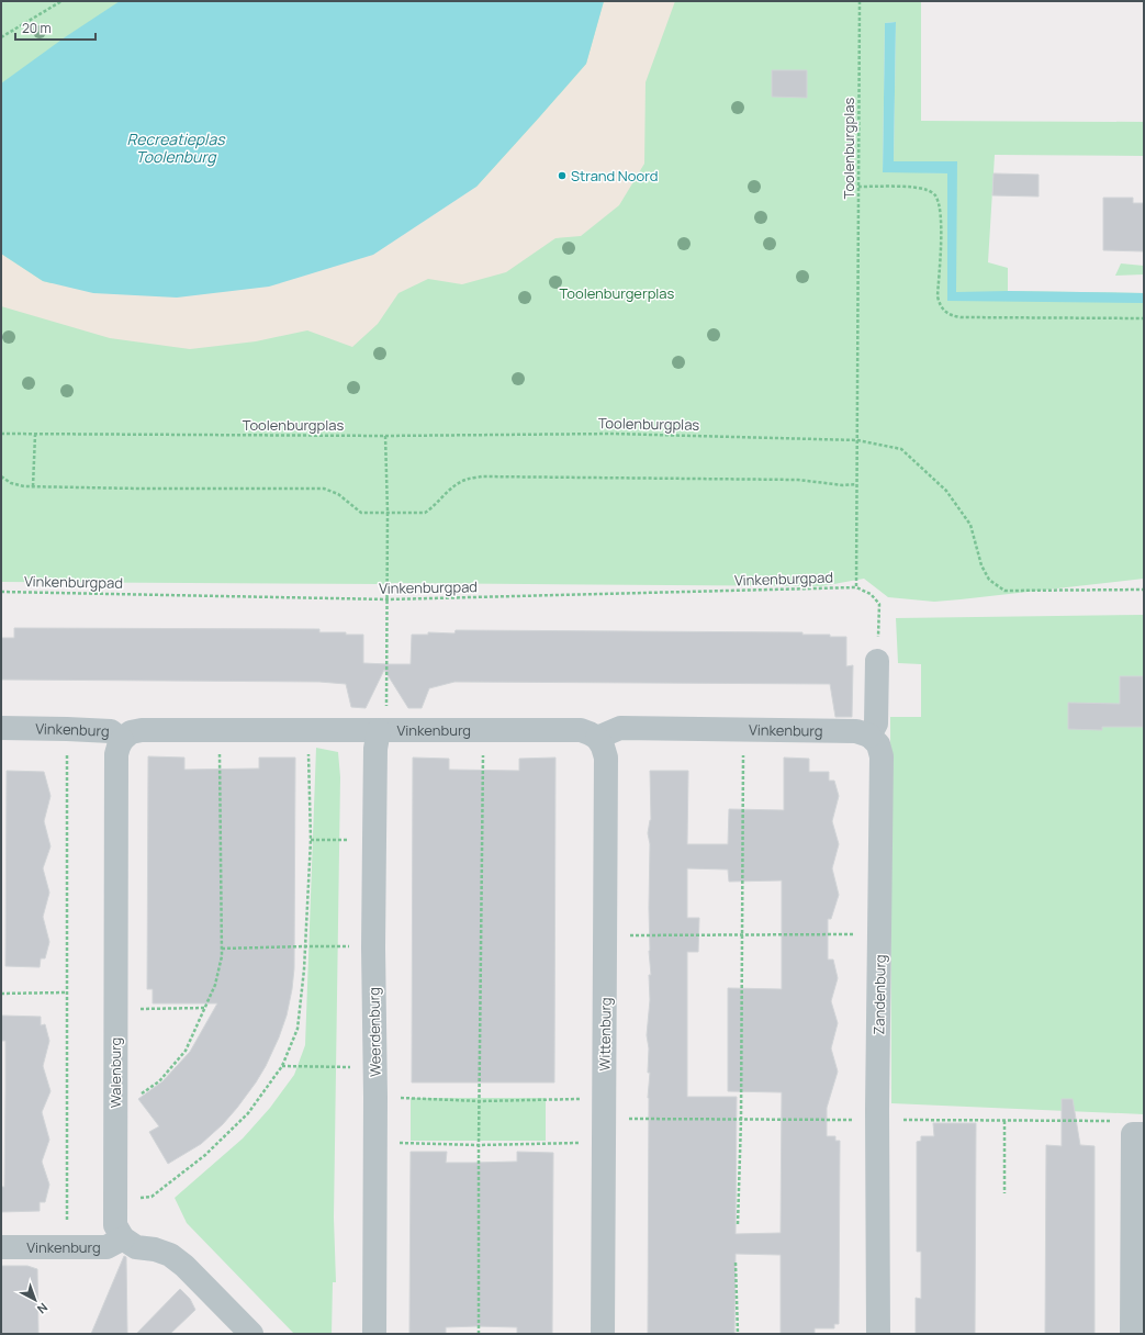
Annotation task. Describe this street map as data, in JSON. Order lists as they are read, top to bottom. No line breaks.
{"streets":{"street":["Vinkenburg","Zandenburg","Weerdenburg","Wittenburg","Walenburg"],"path":["Toolenburgplas","Vinkenburgpad"]},"crossings":[["Vinkenburg","Zandenburg"],["Vinkenburg","Weerdenburg"],["Vinkenburg","Wittenburg"],["Vinkenburg","Walenburg"]],"water":["Recreatieplas Toolenburg"],"parks":["Toolenburgerplas"],"places":["Strand Noord"],"scale_bar":"20 m","north":"bottom right"}
